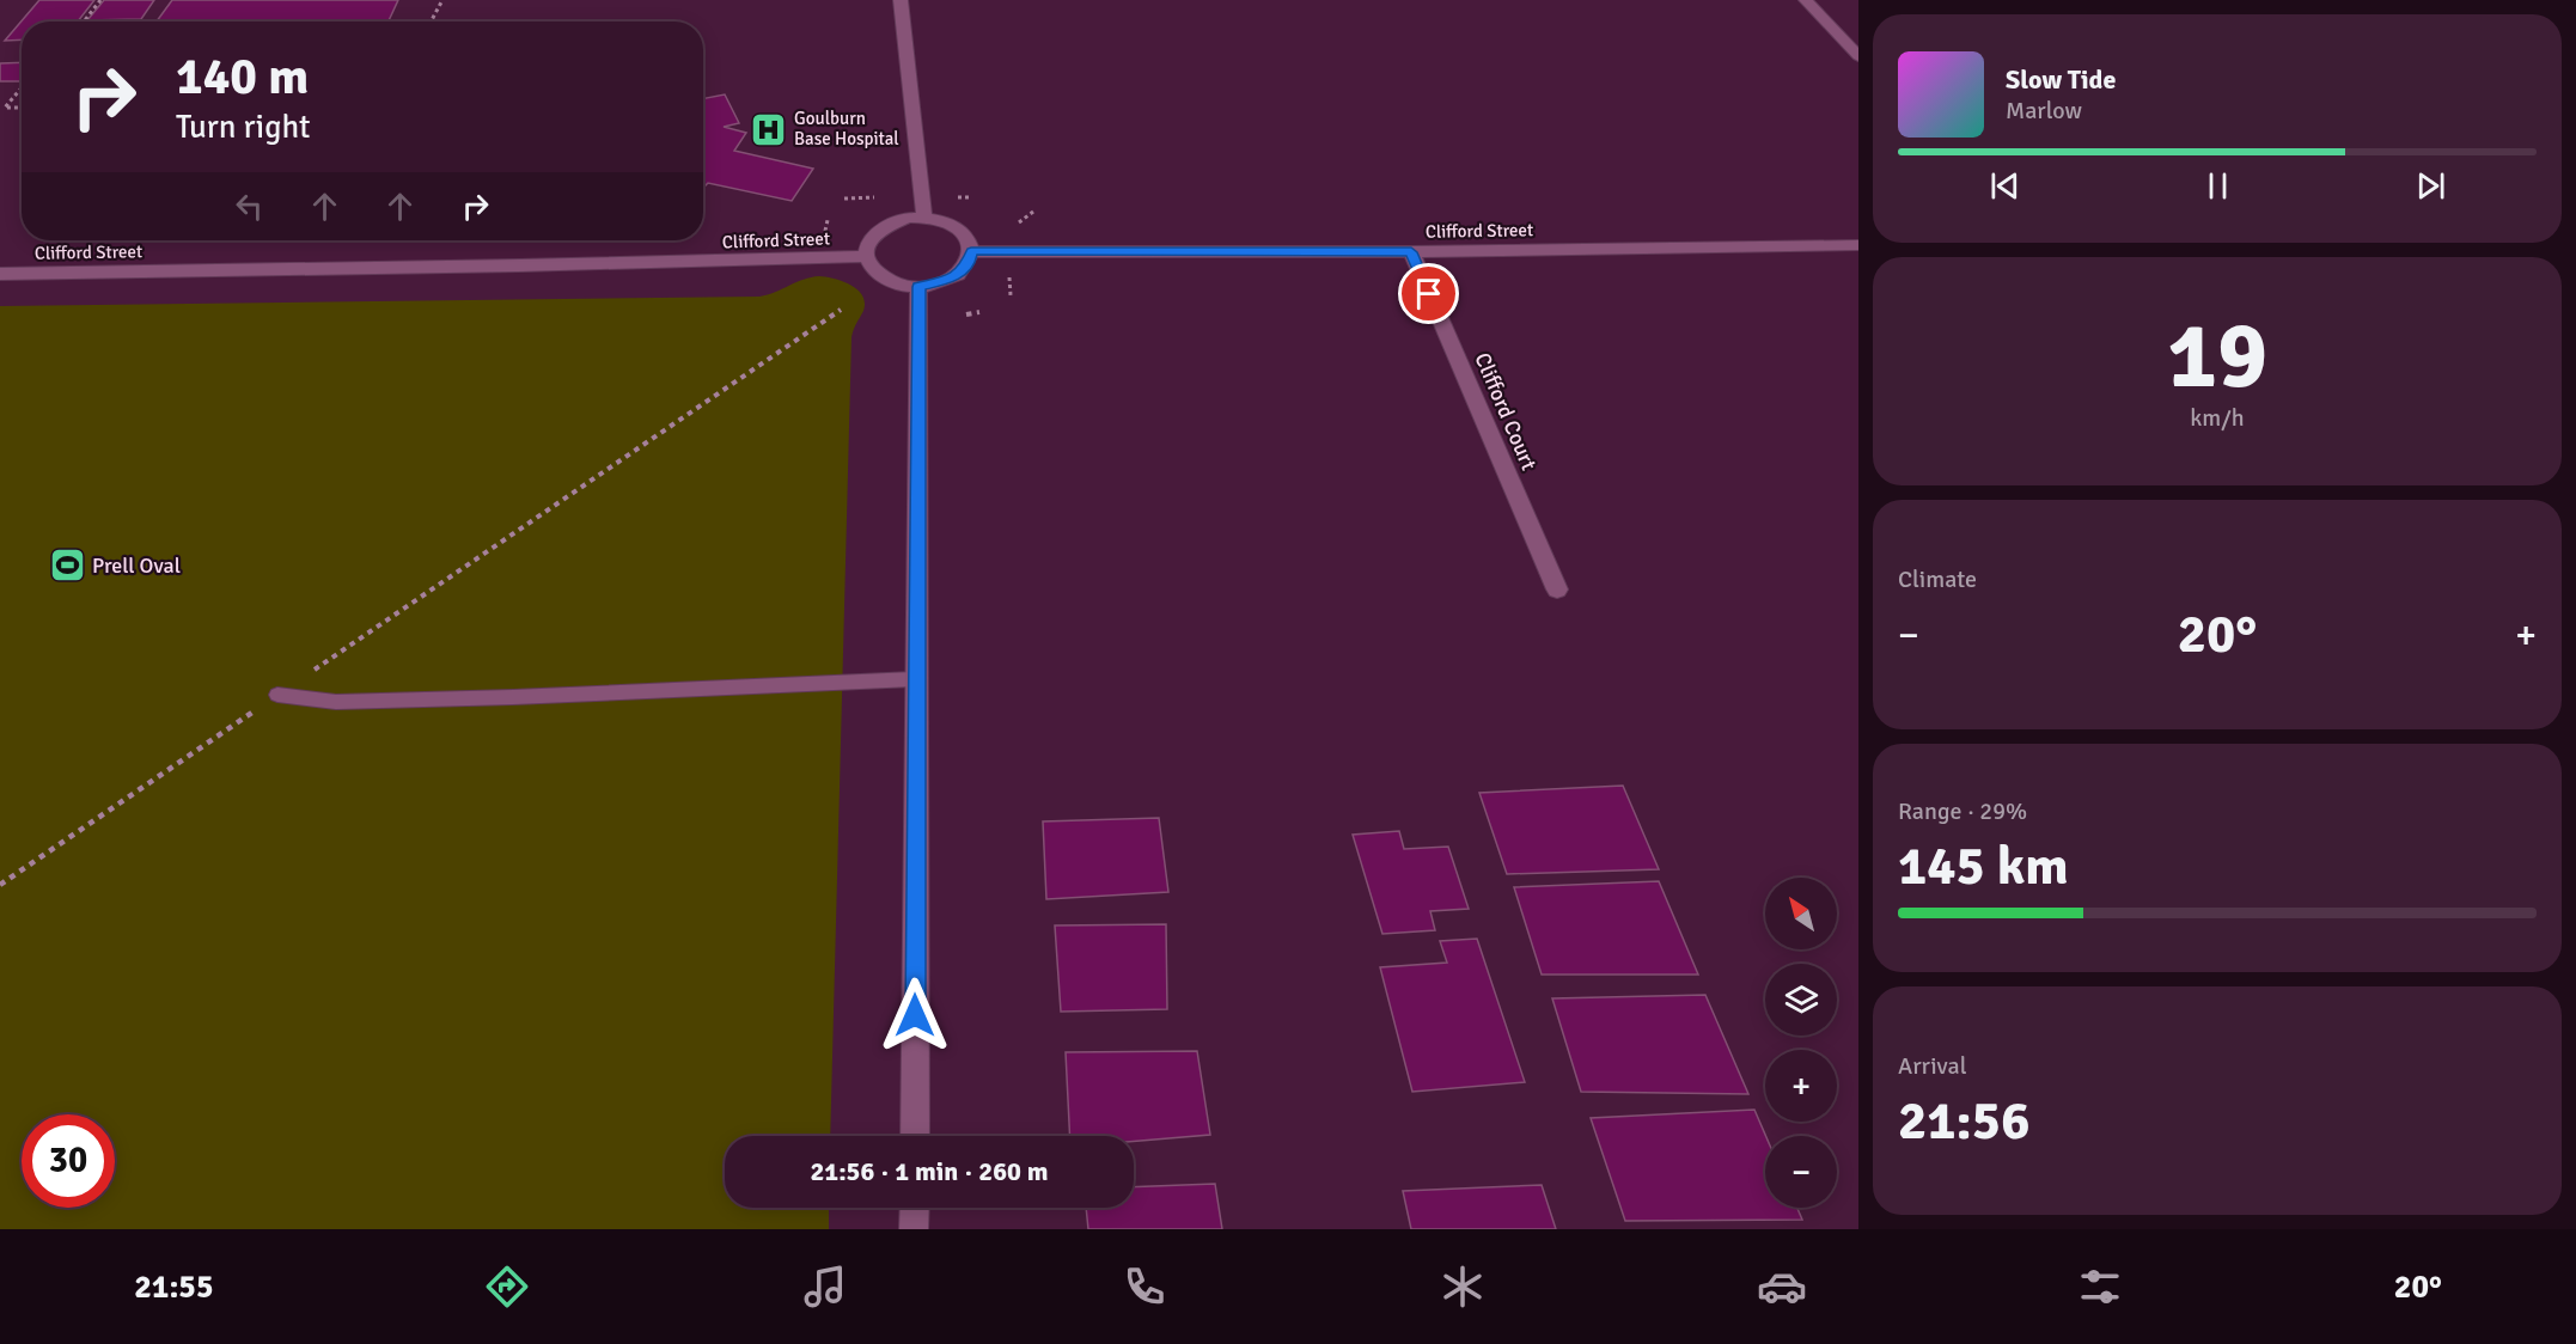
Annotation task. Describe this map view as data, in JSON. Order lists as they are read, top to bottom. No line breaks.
{"streets":{"street":["Clifford Street","Clifford Court"]},"crossings":[["Clifford Street","Clifford Court"]],"places":{"hospital":["Goulburn Base Hospital"],"sports":["Prell Oval"]},"north":"top left","page":{"turn":["140 m","Turn right"],"song":["Slow Tide","Marlow"],"tile":[["19","km/h"],"Climate",["Range · 29%","145 km"],["Arrival","21:56"]],"heat":["−","20°","+"],"map_buttons":["+","−"],"limit":"30","trip":"21:56 · 1 min · 260 m","tabs":["21:55","20°"]}}
